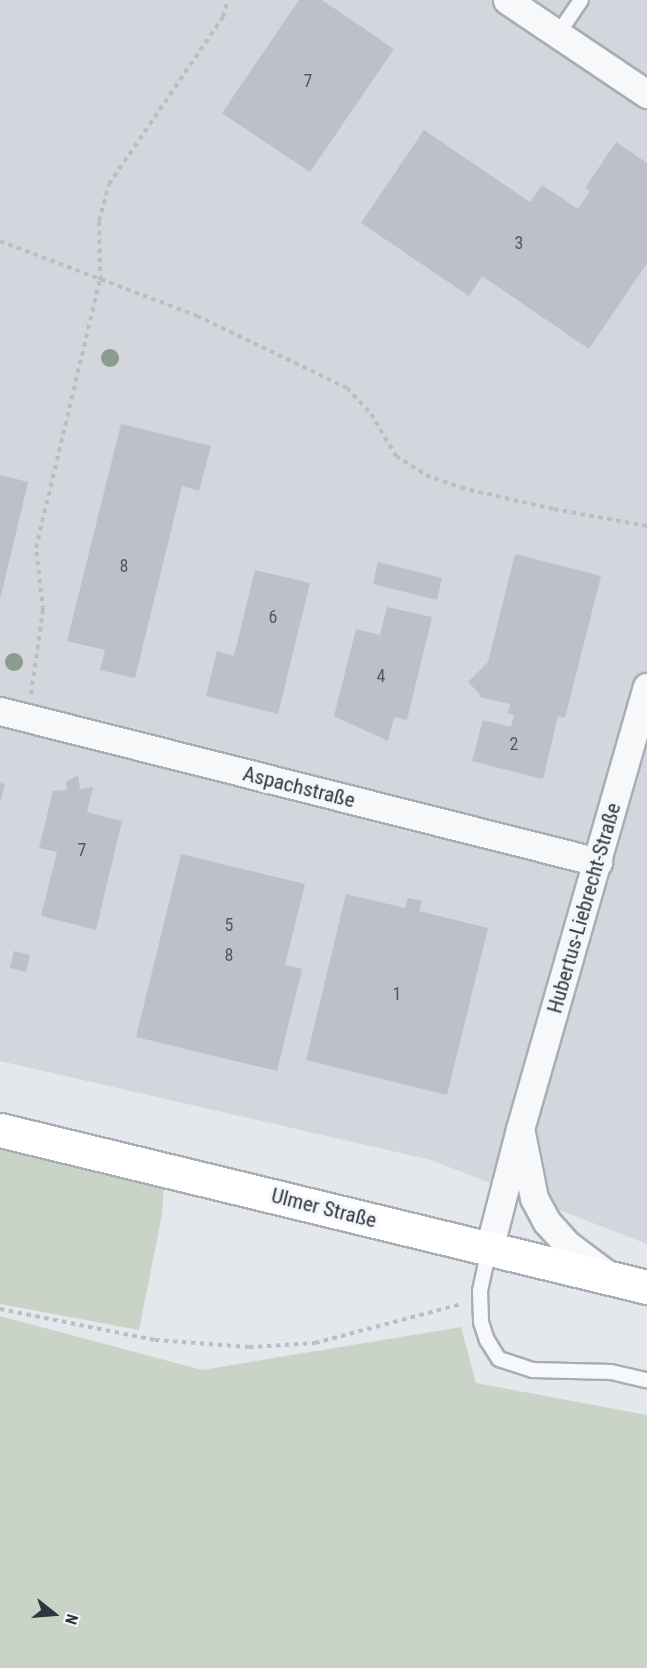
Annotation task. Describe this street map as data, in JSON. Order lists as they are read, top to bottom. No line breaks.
{"streets":{"main road":["Ulmer Straße"],"street":["Aspachstraße","Hubertus-Liebrecht-Straße"]},"crossings":[["Aspachstraße","Hubertus-Liebrecht-Straße"],["Hubertus-Liebrecht-Straße","Ulmer Straße"]],"house_numbers":["7","3","8","6","4","2","7","5","8","1"],"north":"right"}
